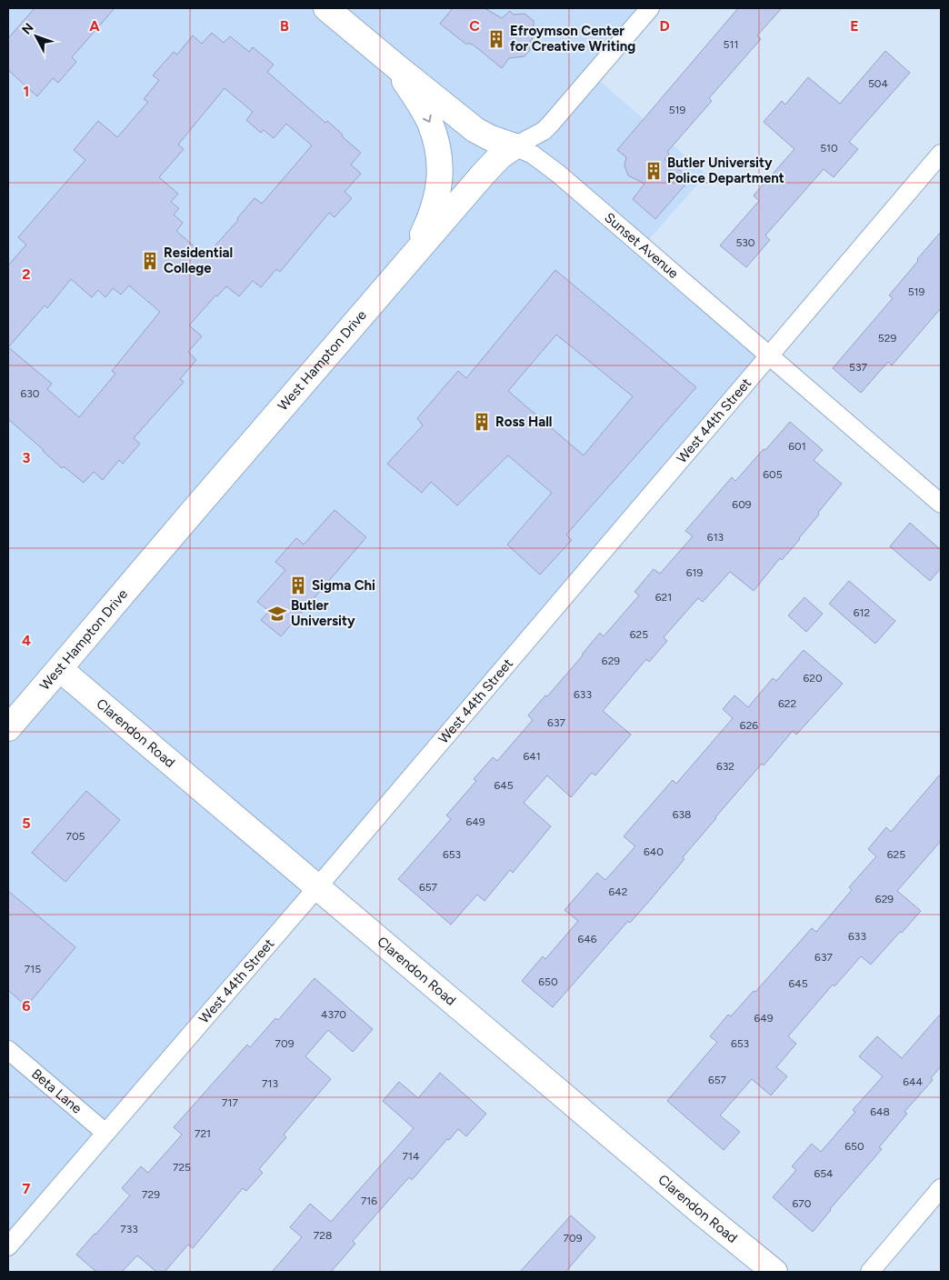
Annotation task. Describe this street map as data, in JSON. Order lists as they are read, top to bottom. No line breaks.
{"streets":{"street":["Sunset Avenue","West Hampton Drive","West 44th Street","Clarendon Road","Beta Lane"]},"crossings":[["Sunset Avenue","West Hampton Drive"],["Sunset Avenue","West 44th Street"],["West Hampton Drive","Clarendon Road"],["West 44th Street","Clarendon Road"],["West 44th Street","Beta Lane"]],"places":{"building":["Efroymson Center for Creative Writing","Butler University Police Department","Residential College","Ross Hall","Sigma Chi"],"school or university":["Butler University"]},"house_numbers":["511","504","519","510","530","519","529","537","630","601","605","609","613","619","621","612","625","629","620","633","622","637","626","641","632","645","638","649","705","640","653","625","657","642","629","633","646","637","715","650","645","4370","649","709","653","657","644","713","717","648","721","650","714","725","654","729","716","670","733","728","709"],"north":"top left","grid":{"columns":["A","B","C","D","E"],"rows":["1","2","3","4","5","6","7"]}}
